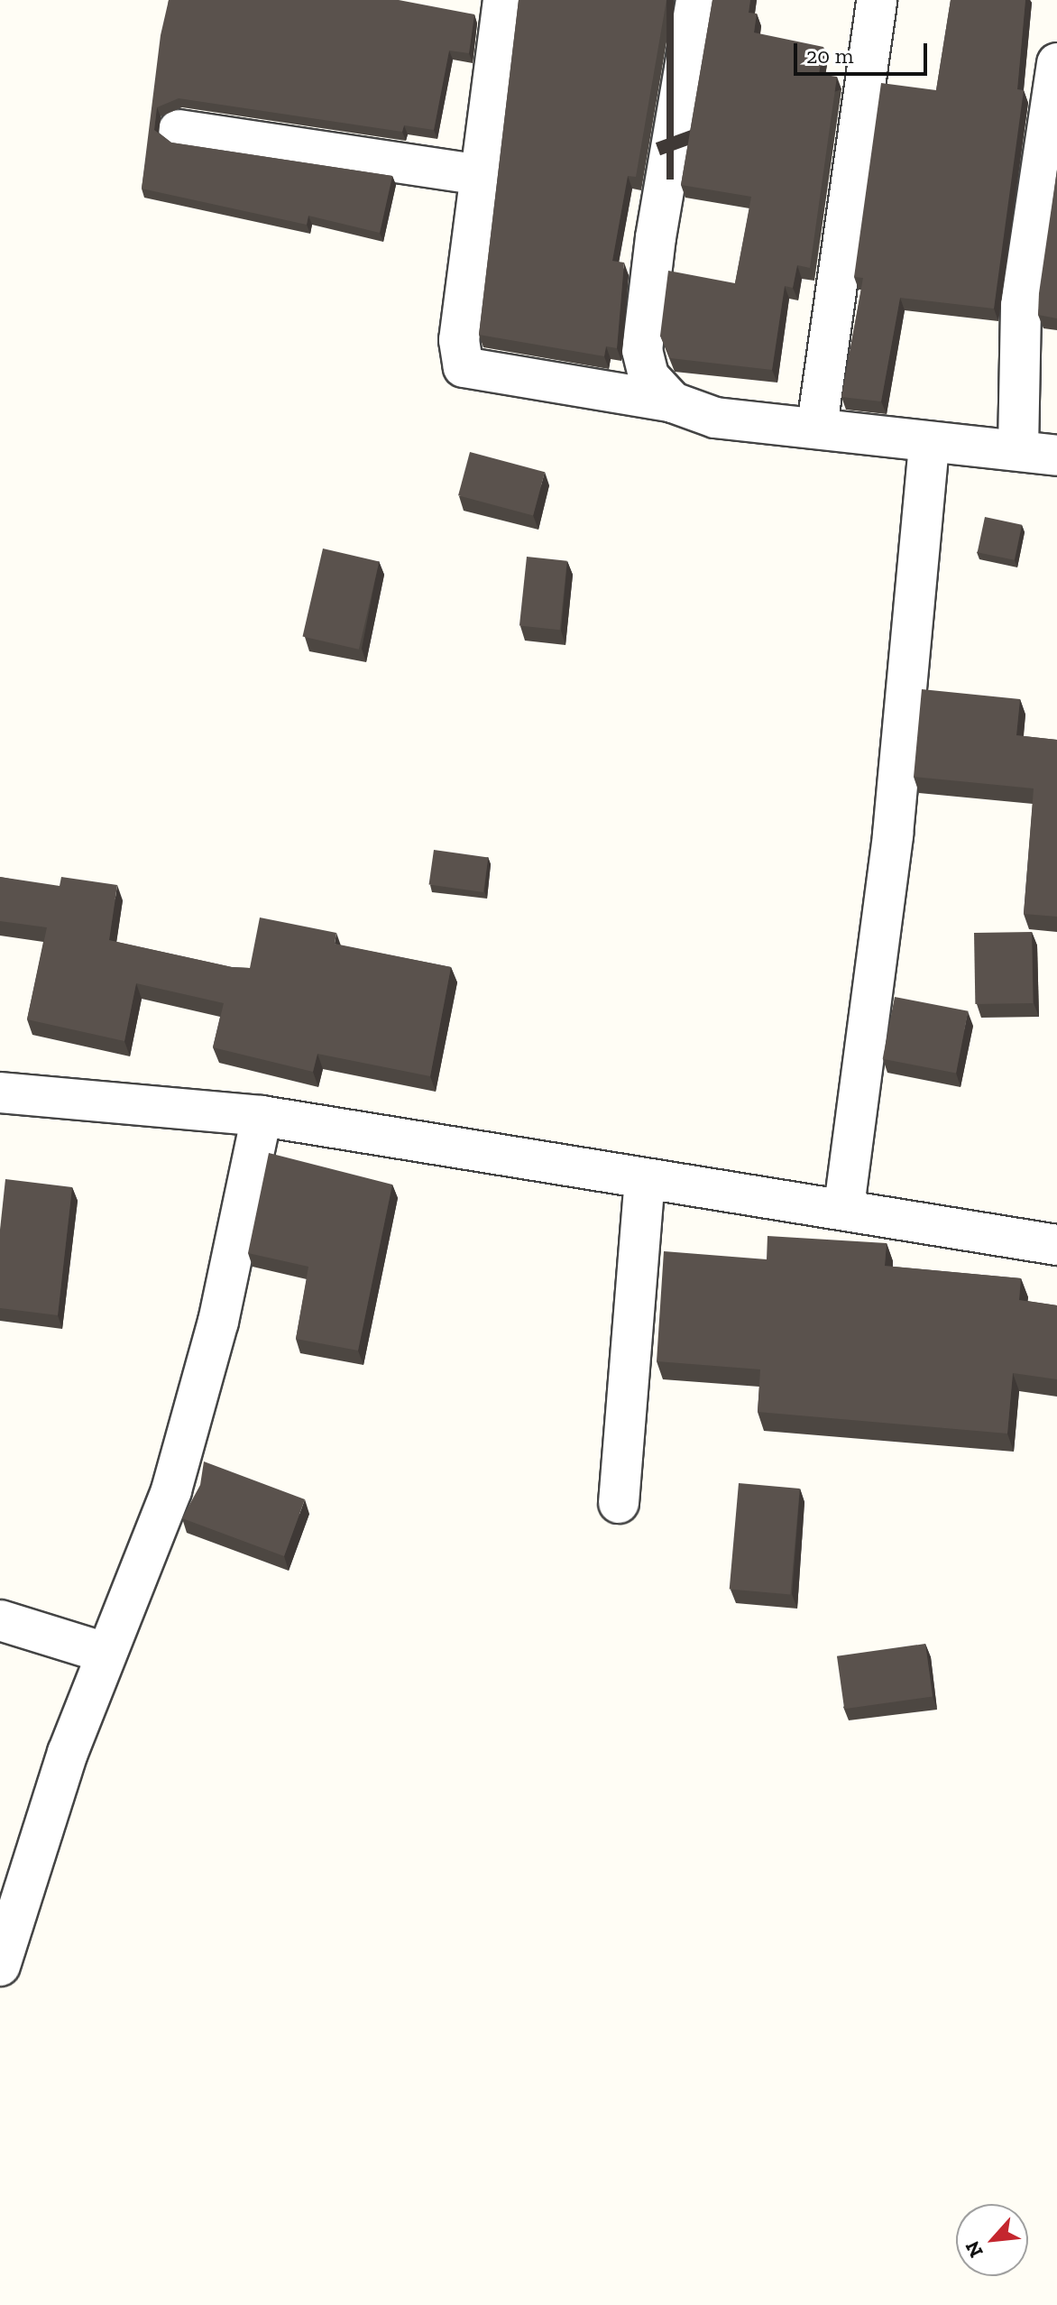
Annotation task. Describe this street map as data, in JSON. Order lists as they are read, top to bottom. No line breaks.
{"scale_bar":"20 m","north":"bottom left"}
